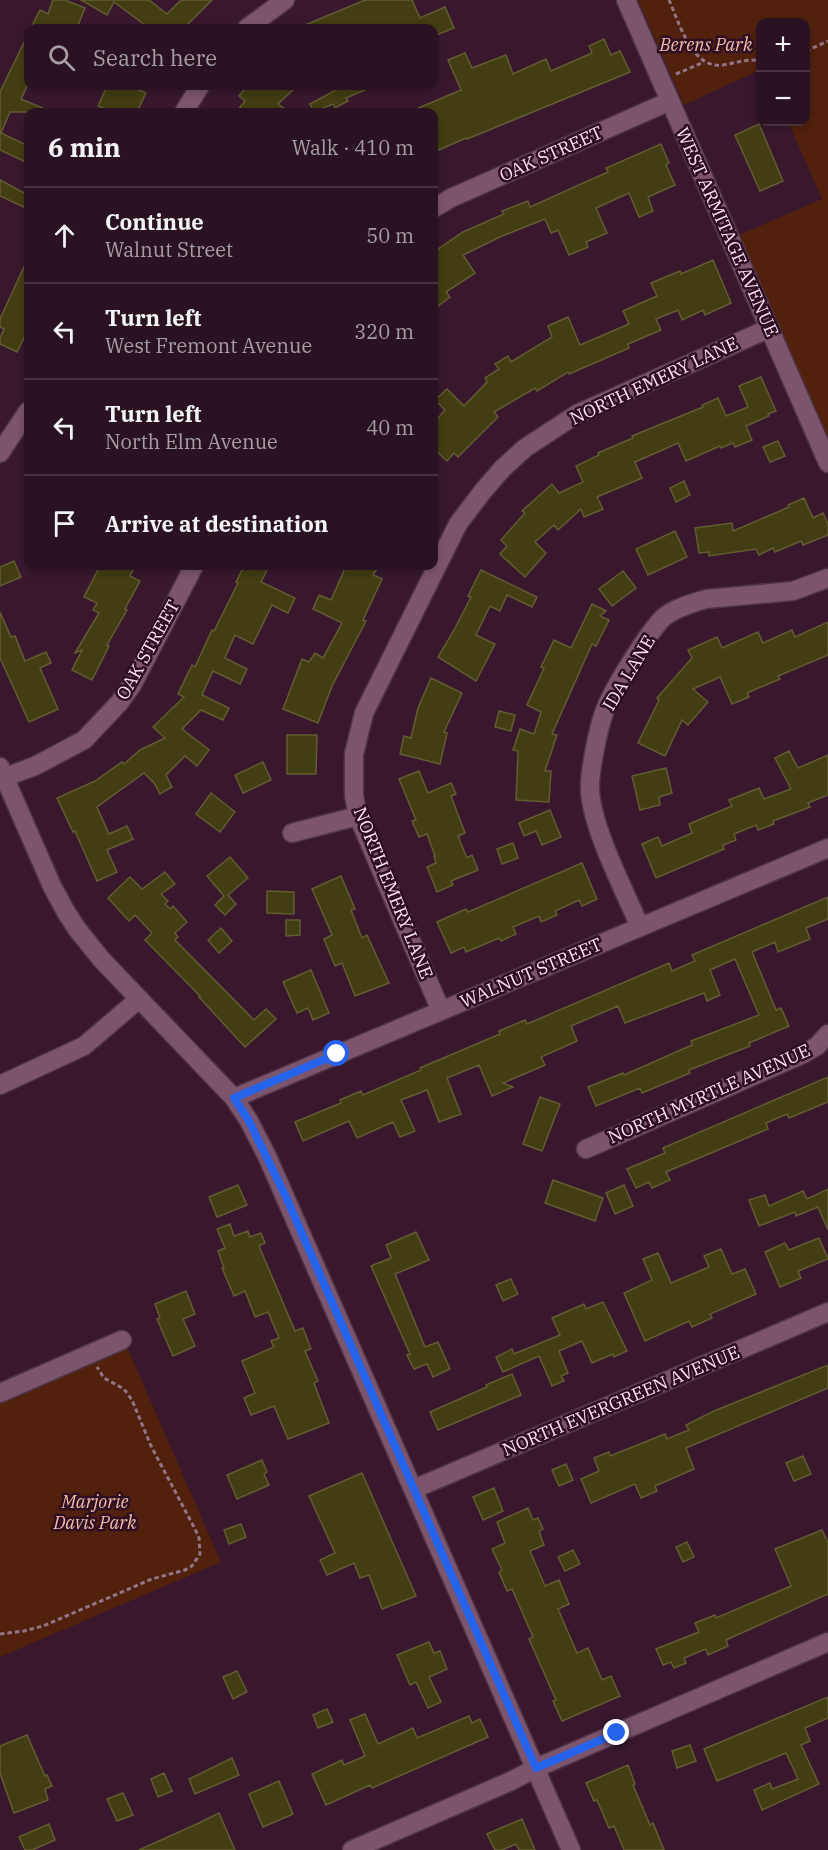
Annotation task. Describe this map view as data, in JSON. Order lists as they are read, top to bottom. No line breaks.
{"streets":{"street":["OAK STREET","WEST ARMITAGE AVENUE","NORTH EMERY LANE","IDA LANE","WALNUT STREET","NORTH MYRTLE AVENUE","NORTH EVERGREEN AVENUE"]},"crossings":[["OAK STREET","WEST ARMITAGE AVENUE"],["WEST ARMITAGE AVENUE","NORTH EMERY LANE"],["NORTH EMERY LANE","WALNUT STREET"],["IDA LANE","WALNUT STREET"]],"parks":["Berens Park","Marjorie Davis Park"],"page":{"map_buttons":["+","−"],"search":"Search here","heading":["6 min","Walk · 410 m"],"list":[["Continue","Walnut Street","50 m"],["Turn left","West Fremont Avenue","320 m"],["Turn left","North Elm Avenue","40 m"],"Arrive at destination"]}}
